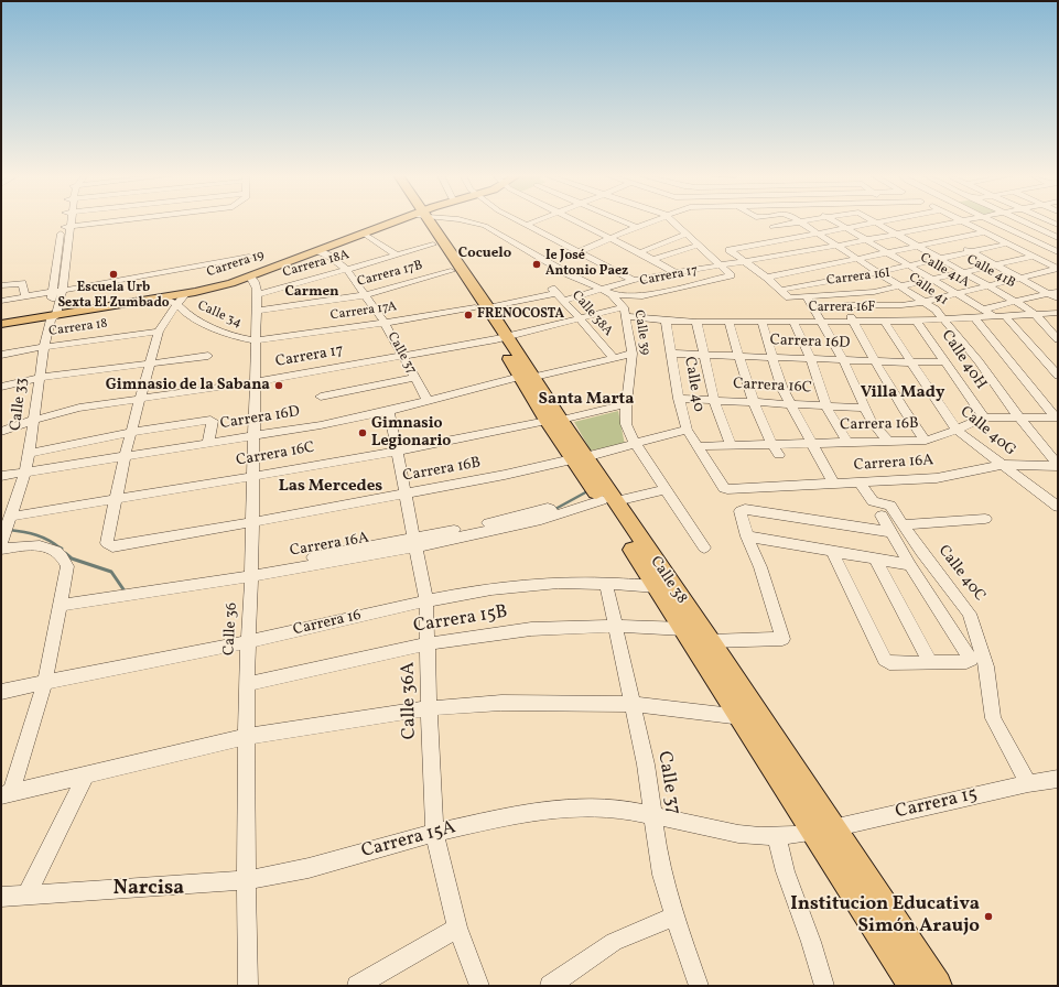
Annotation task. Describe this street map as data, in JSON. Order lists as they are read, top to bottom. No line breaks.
{"streets":{"highway":["Calle 38"],"main road":["Carrera 19"],"street":["Carrera 18A","Calle 41A","Calle 41B","Carrera 17B","Carrera 17","Carrera 16I","Calle 41","Carrera 16F","Carrera 17A","Calle 38A","Calle 34","Carrera 18","Calle 39","Carrera 16D","Calle 37","Calle 40H","Calle 40","Carrera 16C","Calle 33","Carrera 16B","Calle 40G","Carrera 16A","Calle 40C","Carrera 15B","Carrera 16","Calle 36","Calle 36A","Carrera 15","Carrera 15A"]},"crossings":[["Carrera 19","Calle 34"],["Carrera 19","Calle 37"],["Carrera 19","Calle 33"],["Carrera 19","Calle 36"],["Carrera 18A","Calle 37"],["Carrera 18A","Calle 38"],["Carrera 18A","Calle 36"],["Calle 41A","Carrera 16I"],["Calle 41A","Carrera 16F"],["Calle 41B","Carrera 16I"],["Calle 41B","Carrera 16F"],["Carrera 17B","Calle 37"],["Carrera 17B","Calle 38"],["Carrera 17B","Calle 36"],["Carrera 17","Carrera 16F"],["Carrera 17","Calle 38A"],["Carrera 17","Calle 39"],["Carrera 17","Calle 37"],["Carrera 17","Calle 33"],["Carrera 17","Calle 38"],["Carrera 17","Calle 36"],["Carrera 16I","Calle 41"],["Calle 41","Carrera 16F"],["Calle 41","Carrera 16B"],["Calle 41","Carrera 16A"],["Carrera 16F","Calle 39"],["Carrera 16F","Calle 40H"],["Carrera 16F","Calle 40"],["Carrera 16F","Calle 40G"],["Carrera 17A","Calle 34"],["Carrera 17A","Calle 37"],["Carrera 17A","Calle 38"],["Carrera 17A","Calle 36"],["Calle 38A","Carrera 16D"],["Calle 38A","Calle 38"],["Calle 34","Calle 36"],["Carrera 18","Calle 33"],["Calle 39","Carrera 16D"],["Calle 39","Carrera 16C"],["Calle 39","Carrera 16B"],["Calle 39","Carrera 16A"],["Carrera 16D","Calle 37"],["Carrera 16D","Calle 40H"],["Carrera 16D","Calle 40"],["Carrera 16D","Calle 33"],["Carrera 16D","Calle 40G"],["Carrera 16D","Calle 38"],["Carrera 16D","Calle 36"],["Carrera 16D","Calle 36A"],["Calle 37","Carrera 15B"],["Calle 37","Carrera 16"],["Calle 37","Carrera 15A"],["Calle 40H","Carrera 16B"],["Calle 40","Carrera 16C"],["Calle 40","Carrera 16B"],["Calle 40","Carrera 16A"],["Carrera 16C","Calle 33"],["Carrera 16C","Carrera 16B"],["Carrera 16C","Calle 38"],["Carrera 16C","Calle 36"],["Carrera 16C","Calle 36A"],["Carrera 16B","Calle 40G"],["Carrera 16B","Calle 38"],["Carrera 16B","Calle 36"],["Carrera 16B","Calle 36A"],["Calle 40G","Carrera 16A"],["Carrera 16A","Calle 40C"],["Carrera 16A","Calle 38"],["Carrera 16A","Calle 36"],["Carrera 16A","Calle 36A"],["Calle 40C","Carrera 15"],["Calle 38","Carrera 15B"],["Calle 38","Carrera 16"],["Calle 38","Carrera 15"],["Calle 38","Carrera 15A"],["Carrera 15B","Calle 36"],["Carrera 15B","Calle 36A"],["Carrera 16","Calle 36"],["Carrera 16","Calle 36A"],["Calle 36","Carrera 15A"],["Calle 36A","Carrera 15A"],["Carrera 15","Carrera 15A"]],"districts":["Cocuelo","Carmen","Villa Mady","Santa Marta","Las Mercedes","Narcisa"],"places":["Ie José Antonio Paez","Escuela Urb Sexta El Zumbado","FRENOCOSTA","Gimnasio de la Sabana","Gimnasio Legionario","Institucion Educativa Simón Araujo"]}
